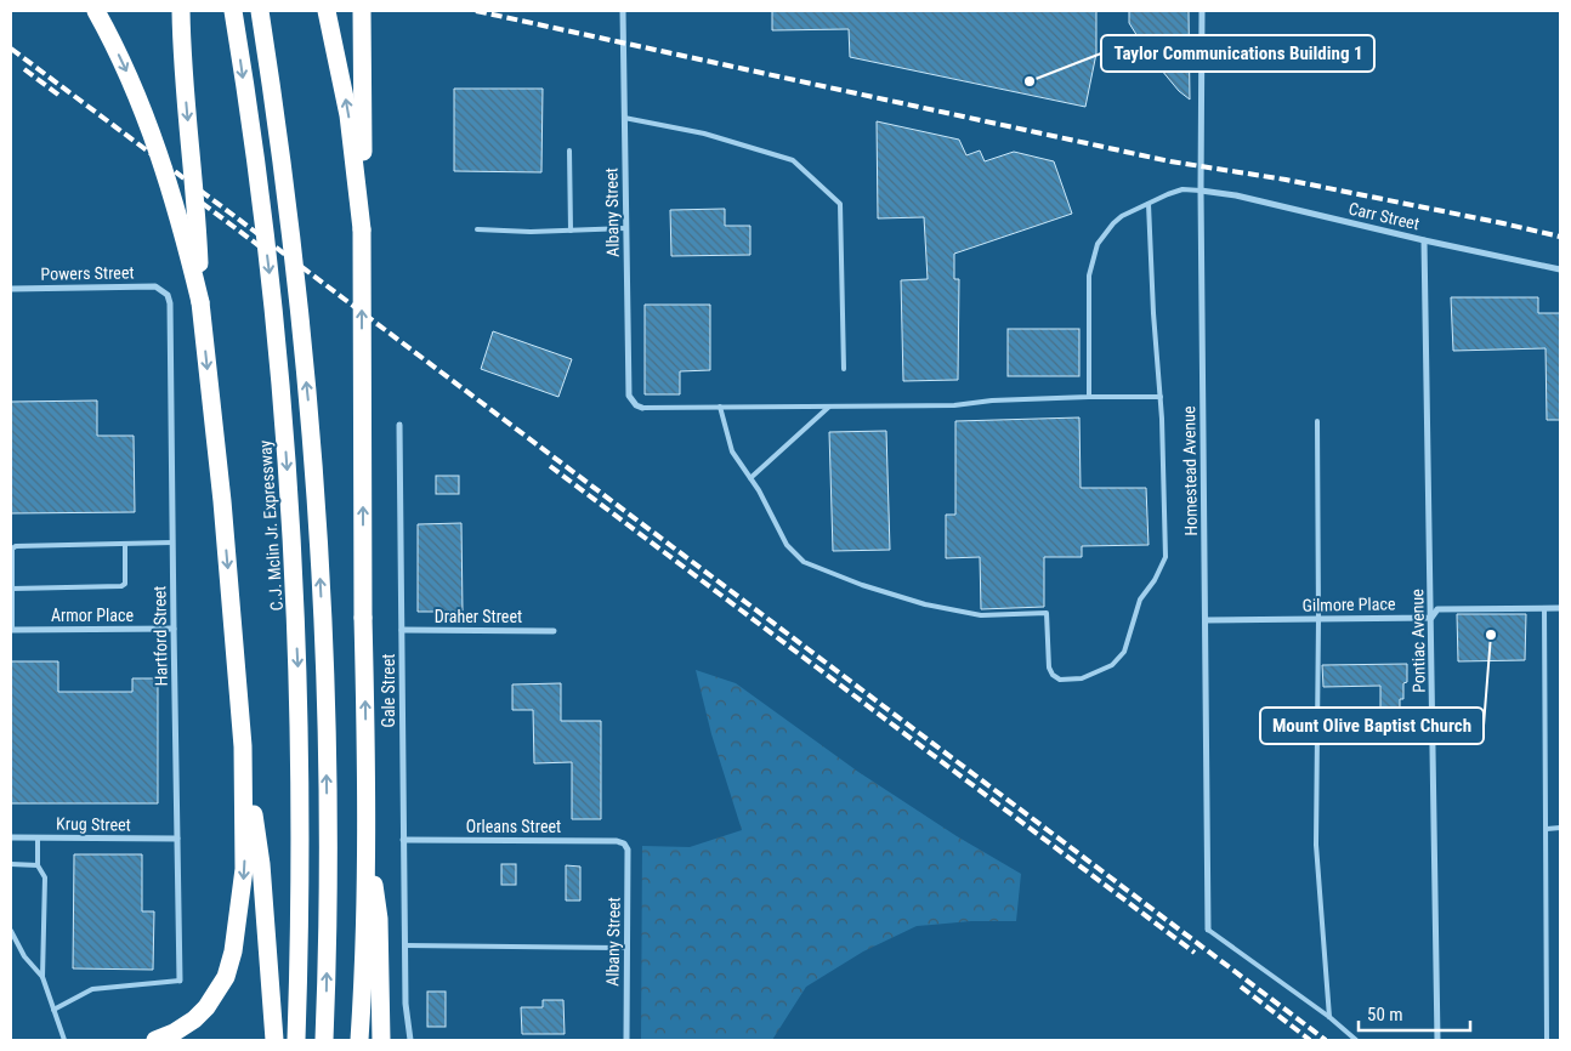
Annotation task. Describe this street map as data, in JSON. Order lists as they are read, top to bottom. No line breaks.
{"streets":{"highway":["C.J. Mclin Jr. Expressway"],"street":["Albany Street","Carr Street","Powers Street","Homestead Avenue","Gilmore Place","Armor Place","Draher Street","Hartford Street","Pontiac Avenue","Gale Street","Krug Street","Orleans Street"]},"crossings":[["Albany Street","Orleans Street"],["Carr Street","Homestead Avenue"],["Carr Street","Pontiac Avenue"],["Powers Street","Hartford Street"],["Homestead Avenue","Gilmore Place"],["Gilmore Place","Pontiac Avenue"],["Armor Place","Hartford Street"],["Draher Street","Gale Street"],["Hartford Street","Krug Street"],["Gale Street","Orleans Street"]],"places":["Taylor Communications Building 1","Mount Olive Baptist Church"],"scale_bar":"50 m"}
